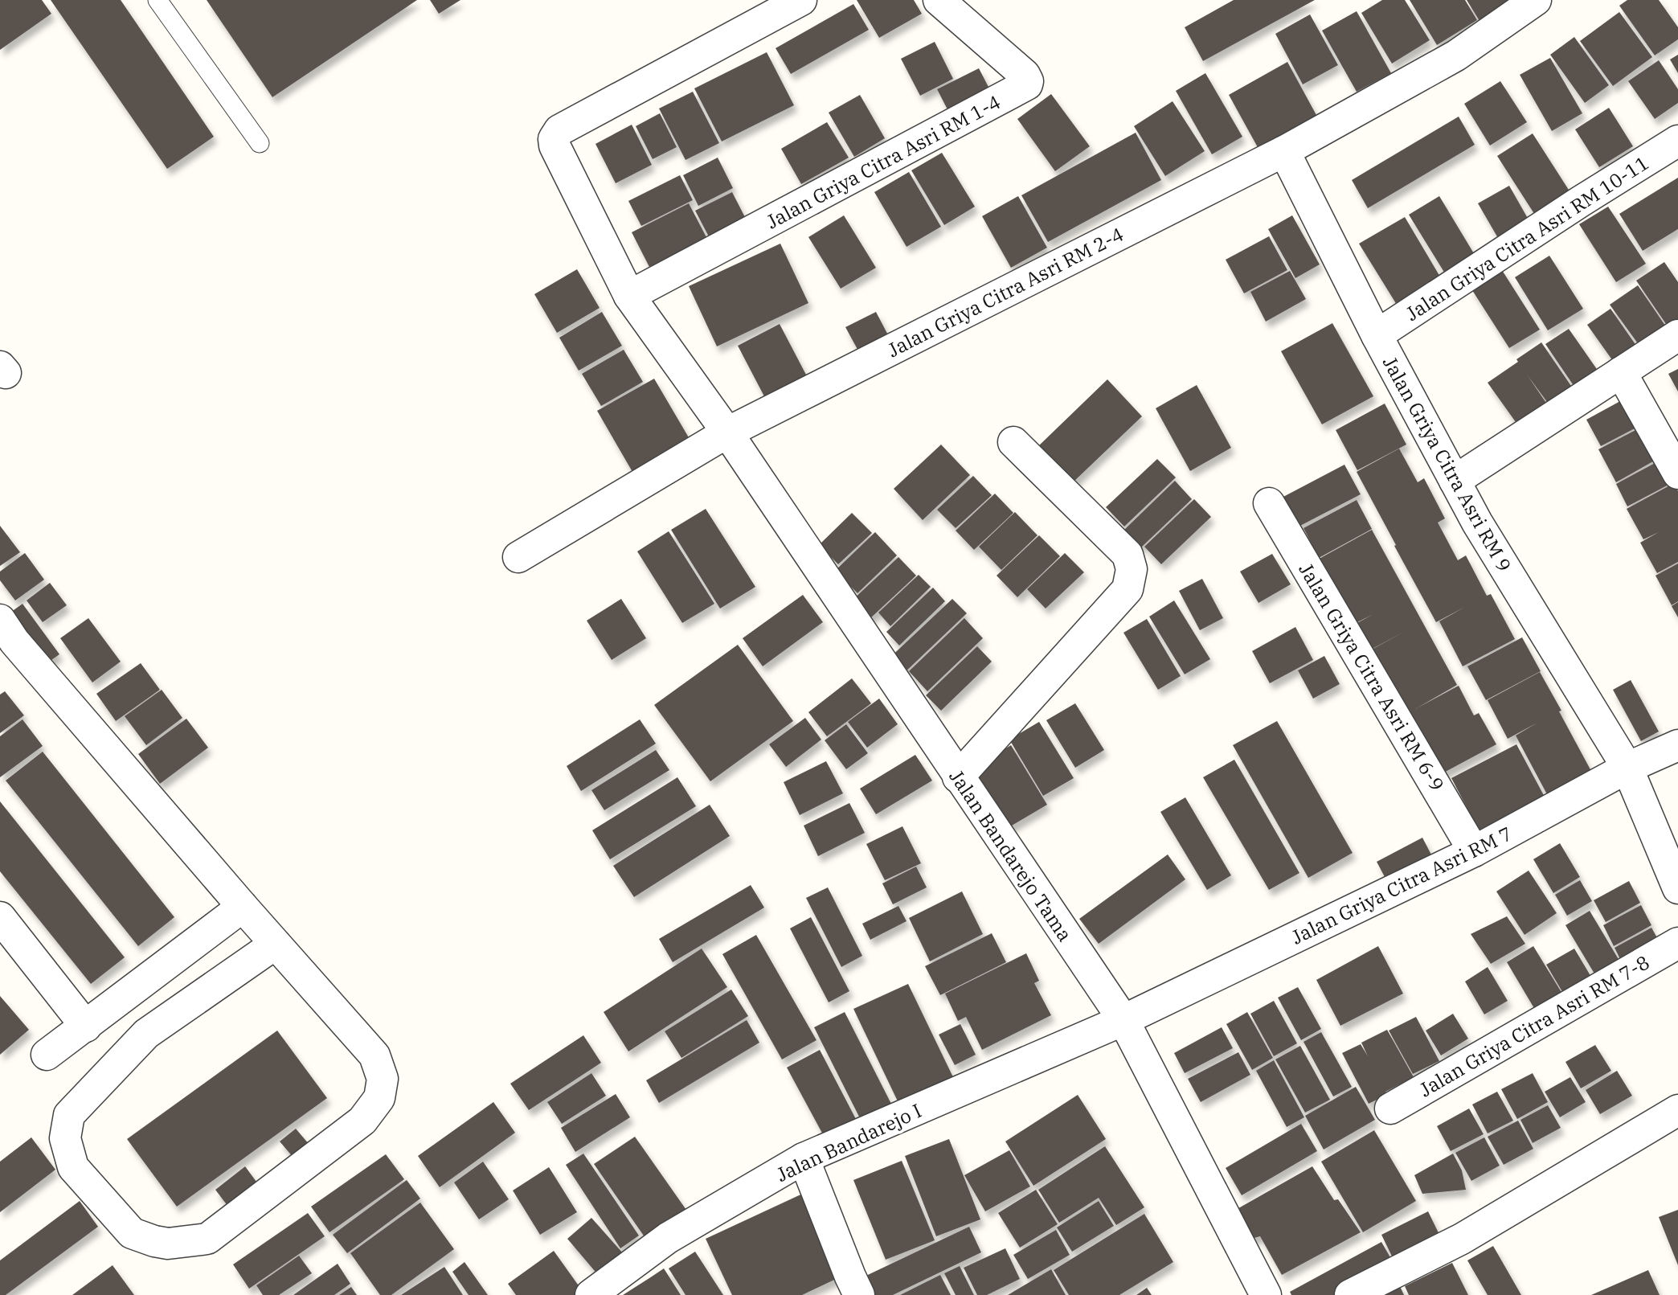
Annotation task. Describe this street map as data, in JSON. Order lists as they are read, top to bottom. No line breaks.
{"streets":{"street":["Jalan Griya Citra Asri RM 1-4","Jalan Griya Citra Asri RM 10-11","Jalan Griya Citra Asri RM 2-4","Jalan Griya Citra Asri RM 9","Jalan Griya Citra Asri RM 6-9","Jalan Bandarejo Tama","Jalan Griya Citra Asri RM 7","Jalan Griya Citra Asri RM 7-8","Jalan Bandarejo I"]},"crossings":[["Jalan Griya Citra Asri RM 1-4","Jalan Bandarejo Tama"],["Jalan Griya Citra Asri RM 10-11","Jalan Griya Citra Asri RM 9"],["Jalan Griya Citra Asri RM 2-4","Jalan Griya Citra Asri RM 9"],["Jalan Griya Citra Asri RM 2-4","Jalan Bandarejo Tama"],["Jalan Griya Citra Asri RM 9","Jalan Griya Citra Asri RM 7"],["Jalan Griya Citra Asri RM 6-9","Jalan Griya Citra Asri RM 7"],["Jalan Bandarejo Tama","Jalan Griya Citra Asri RM 7"],["Jalan Bandarejo Tama","Jalan Bandarejo I"],["Jalan Griya Citra Asri RM 7","Jalan Bandarejo I"]]}
